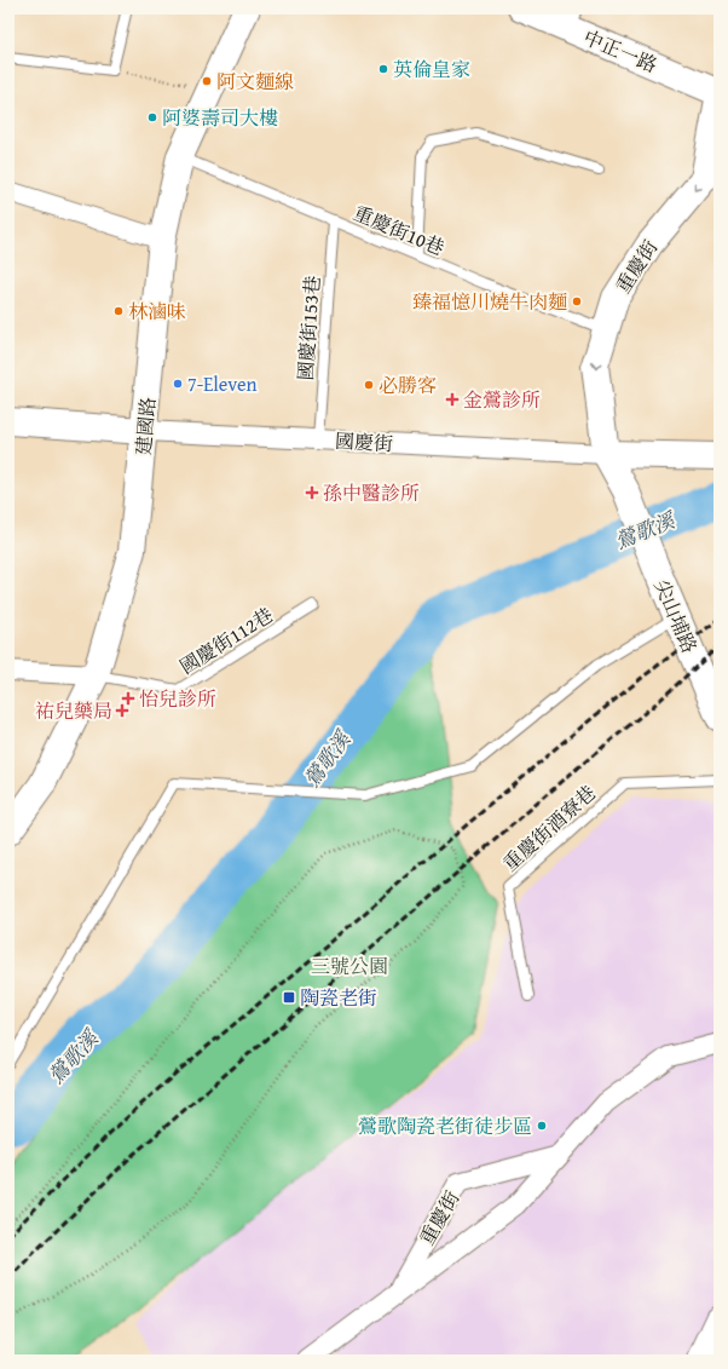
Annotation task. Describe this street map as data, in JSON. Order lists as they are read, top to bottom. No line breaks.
{"streets":{"main road":["中正一路","重慶街","建國路","國慶街","尖山埔路"],"lane":["重慶街10巷","國慶街153巷","國慶街112巷","重慶街酒寮巷"]},"crossings":[["中正一路","重慶街"],["重慶街10巷","重慶街"],["重慶街10巷","國慶街153巷"],["重慶街10巷","建國路"],["重慶街","國慶街"],["重慶街","尖山埔路"],["國慶街153巷","國慶街"],["建國路","國慶街"],["建國路","國慶街112巷"],["國慶街","尖山埔路"]],"water":["鶯歌溪"],"parks":["三號公園"],"places":{"other":["英倫皇家","阿文麵線","阿婆壽司大樓","臻福憶川燒牛肉麵","林滷味","7-Eleven","必勝客","鶯歌陶瓷老街徒步區"],"health":["金鶯診所","孫中醫診所","怡兒診所","祐兒藥局"],"transit":["陶瓷老街"]}}
